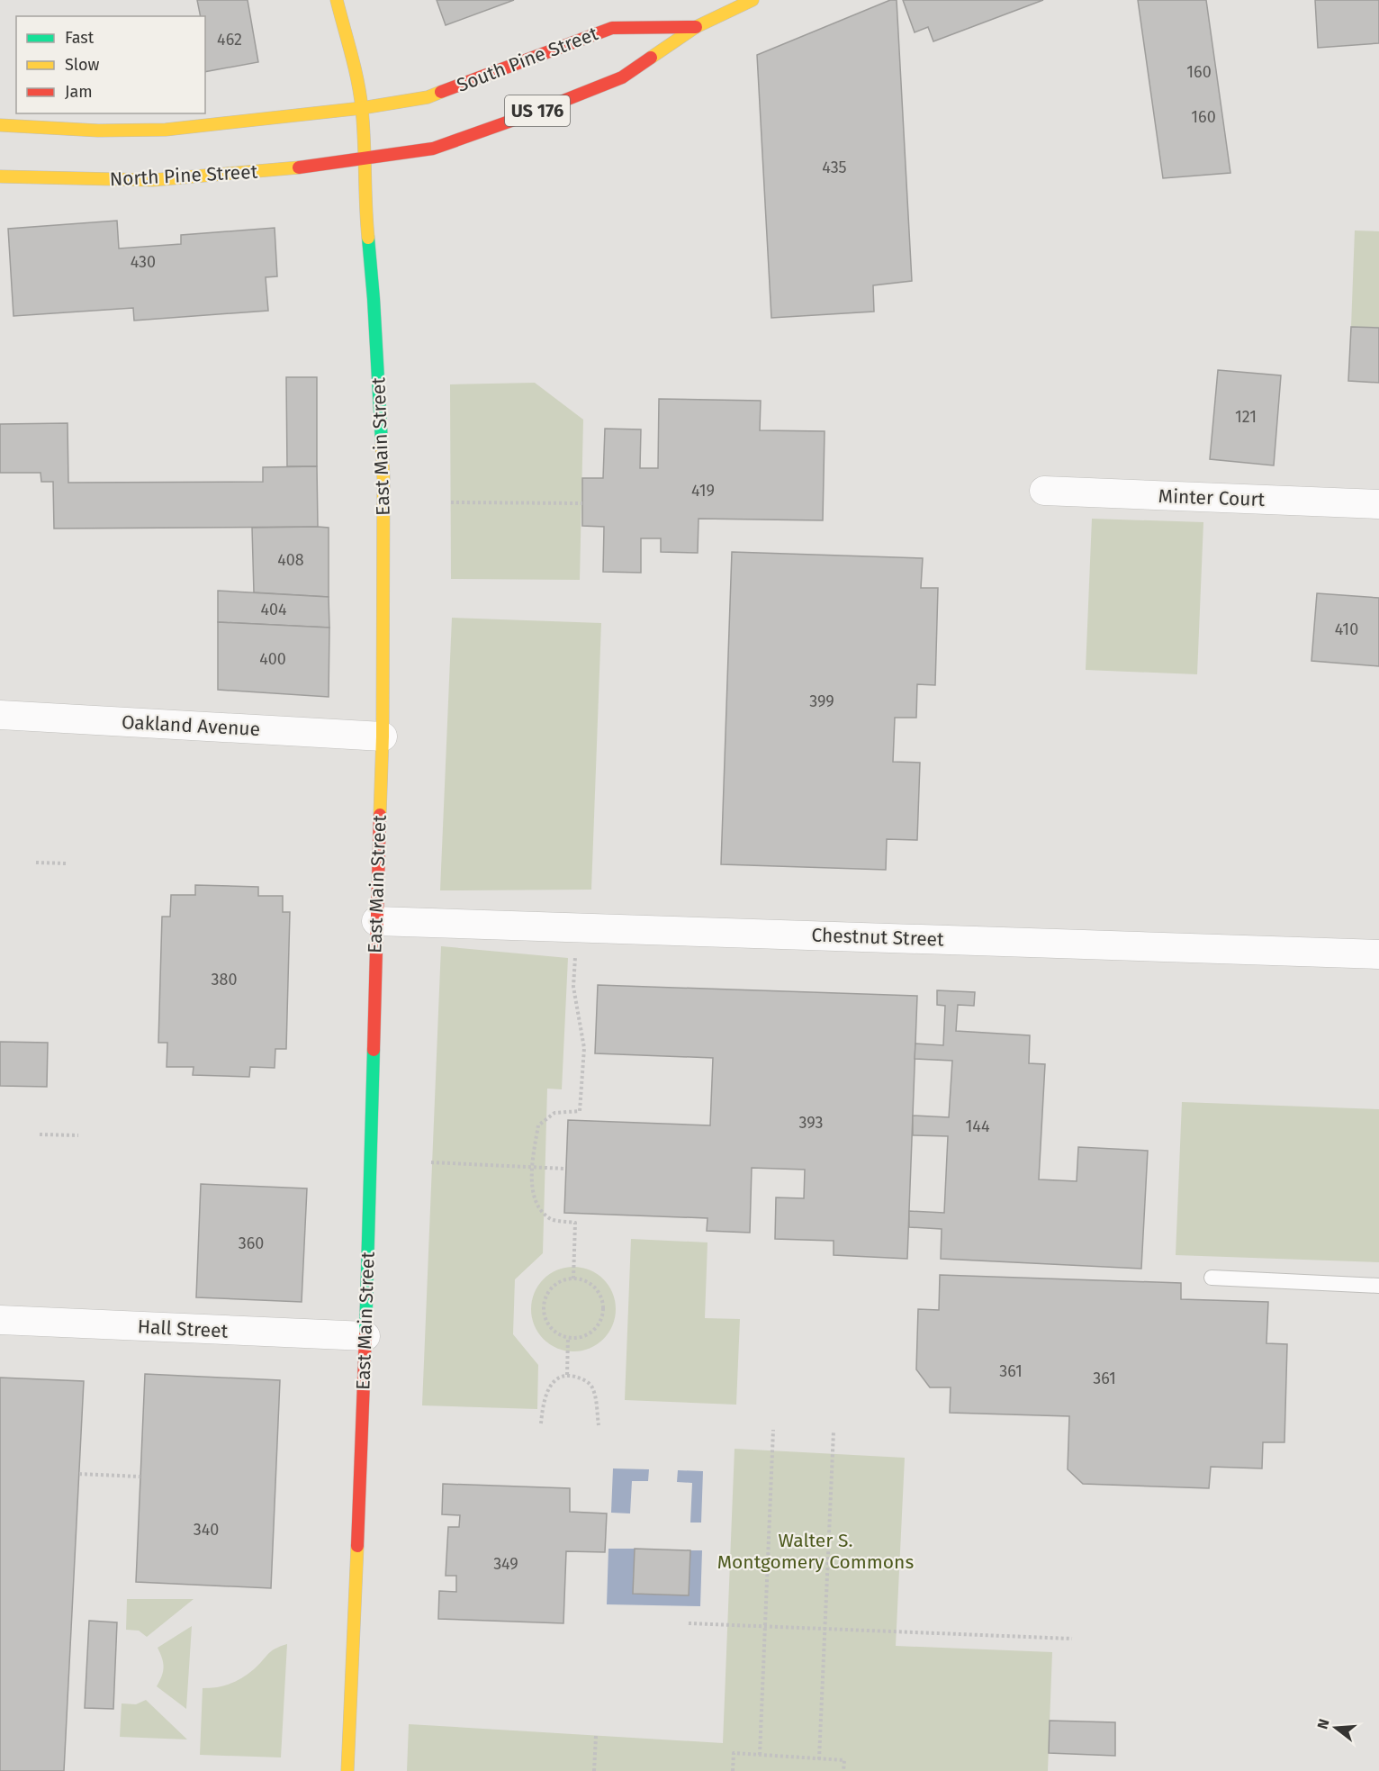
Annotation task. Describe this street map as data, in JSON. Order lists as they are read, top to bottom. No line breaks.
{"streets":{"main road":["South Pine Street","US 176","North Pine Street","East Main Street"],"street":["Minter Court","Oakland Avenue","Chestnut Street","Hall Street"]},"crossings":[["South Pine Street","US 176"],["South Pine Street","North Pine Street"],["South Pine Street","East Main Street"],["US 176","East Main Street"],["North Pine Street","East Main Street"],["East Main Street","Oakland Avenue"],["East Main Street","Chestnut Street"],["East Main Street","Hall Street"]],"parks":["Walter S. Montgomery Commons"],"house_numbers":["462","160","160","435","430","121","419","408","404","410","400","399","380","393","144","360","361","361","340","349"],"legend":["Fast","Slow","Jam"],"north":"left"}
